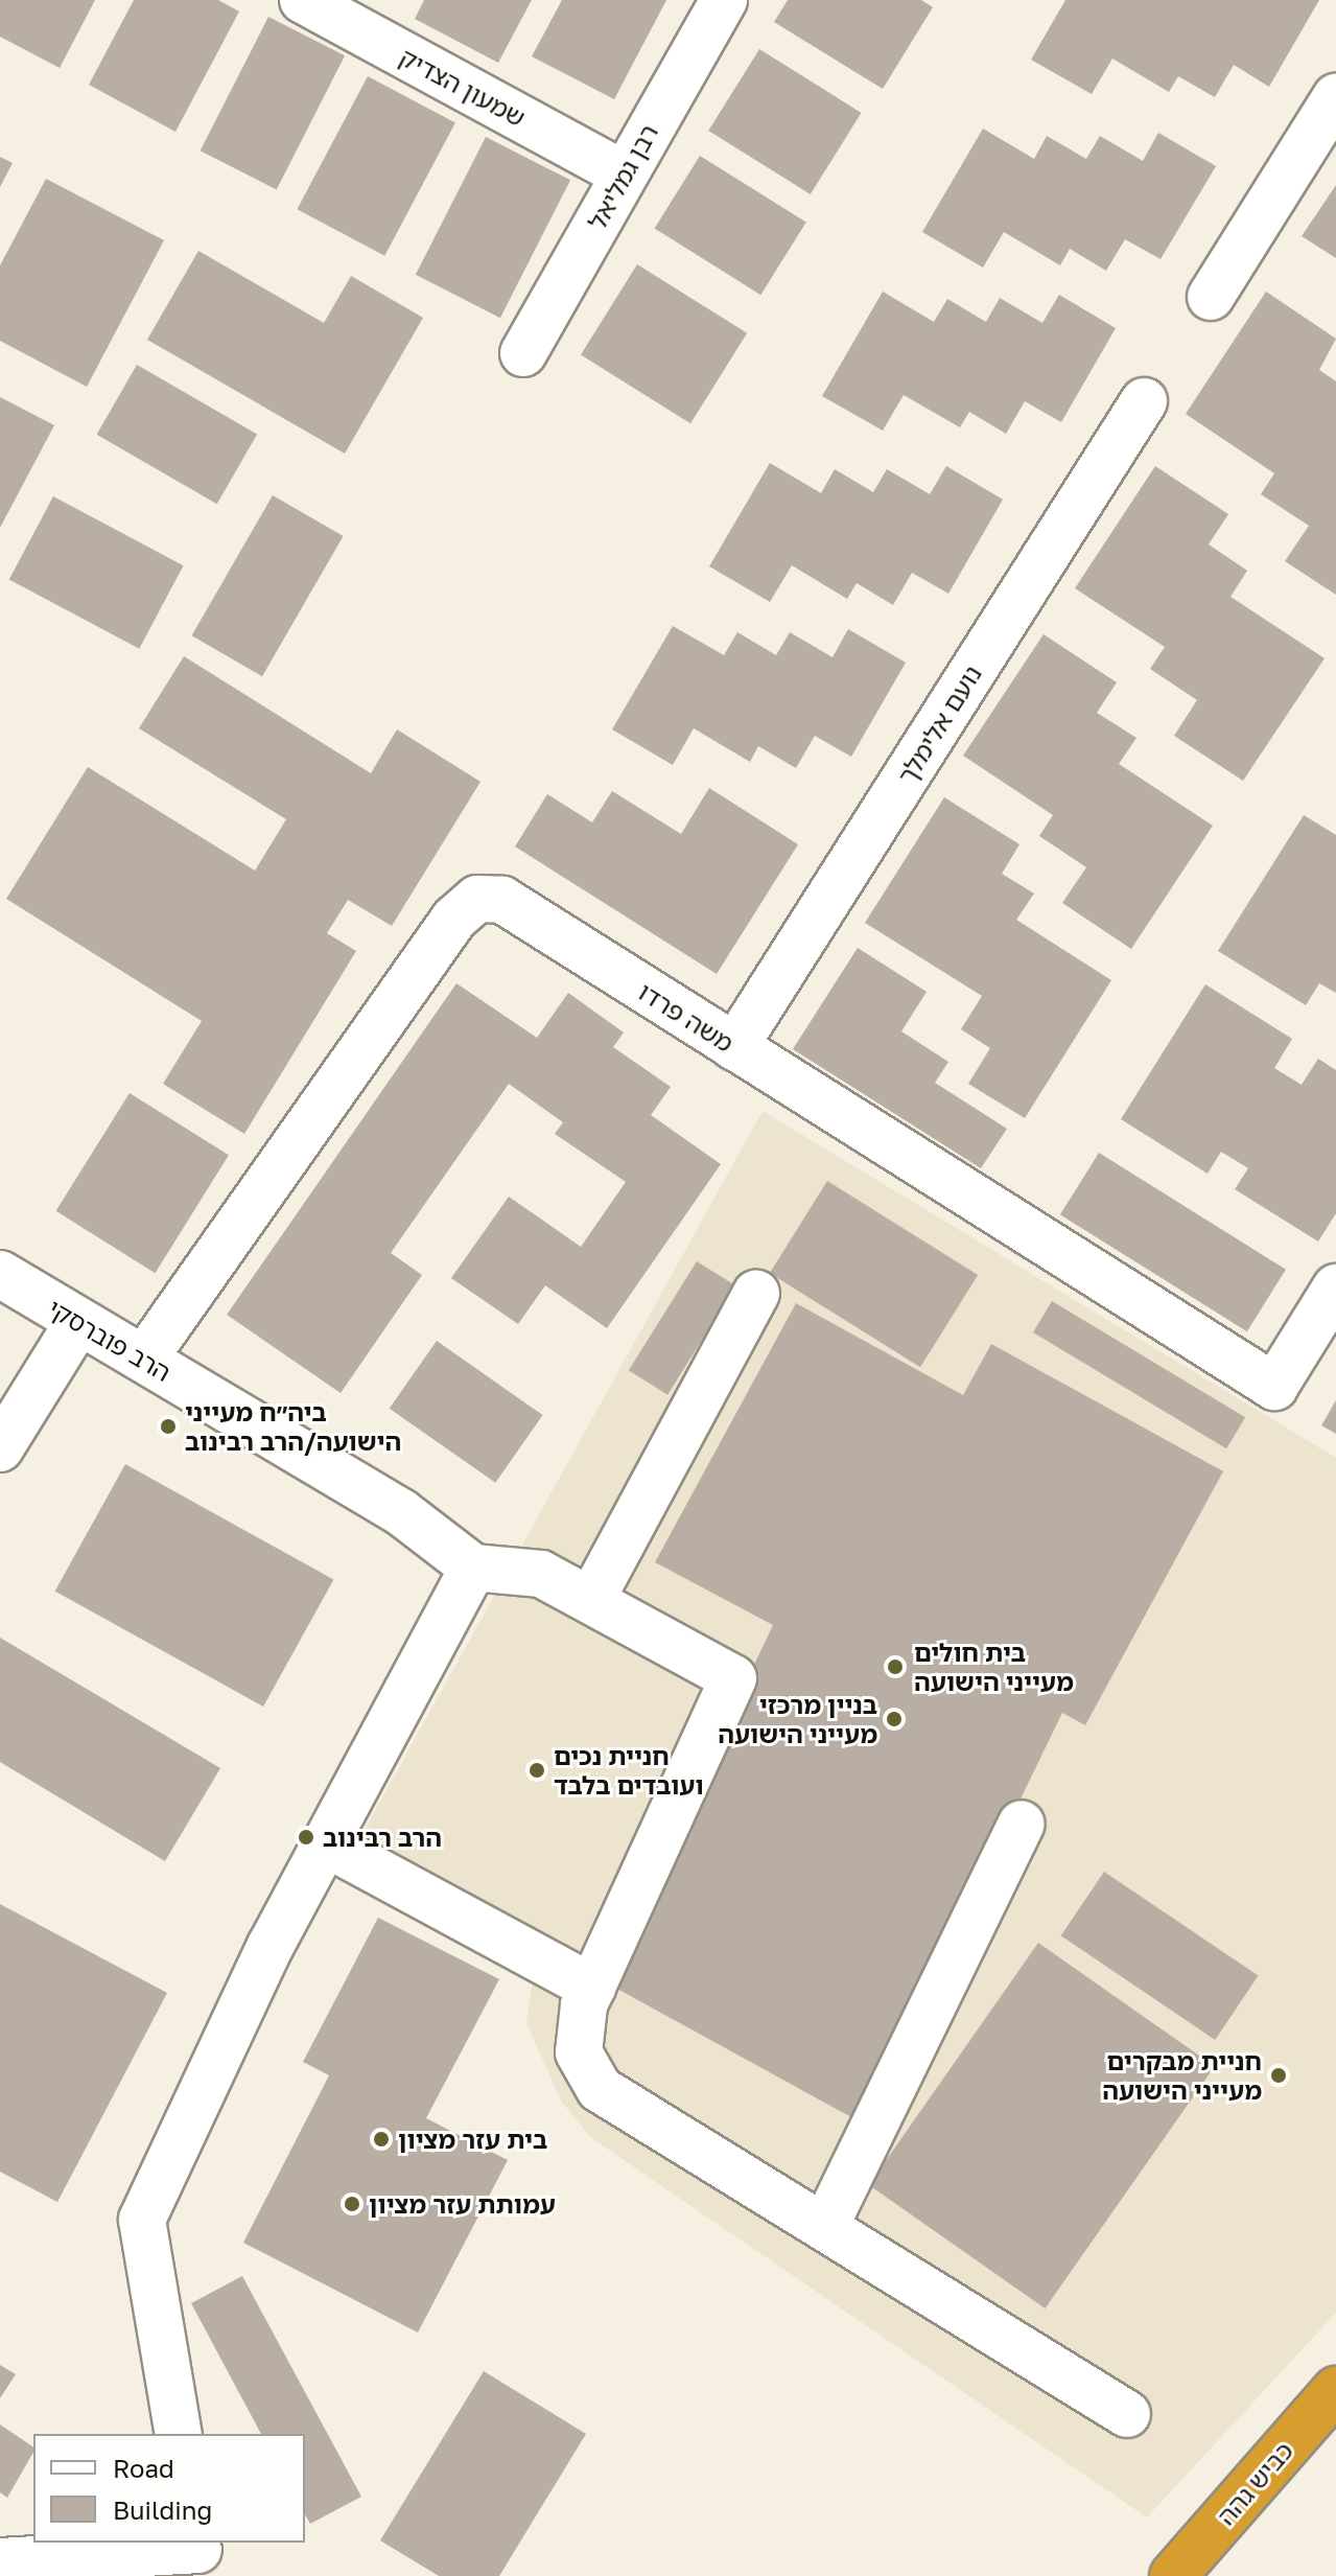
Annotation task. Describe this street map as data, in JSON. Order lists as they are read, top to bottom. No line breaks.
{"streets":{"highway":["כביש גהה"],"street":["שמעון הצדיק","רבן גמליאל","נועם אלימלך","משה פרדו","הרב פוברסקי"]},"crossings":[["שמעון הצדיק","רבן גמליאל"],["נועם אלימלך","משה פרדו"],["משה פרדו","הרב פוברסקי"]],"places":["ביה״ח מעייני הישועה/הרב רבינוב","בית חולים מעייני הישועה","בניין מרכזי מעייני הישועה","חניית נכים ועובדים בלבד","הרב רבינוב","חניית מבקרים מעייני הישועה","בית עזר מציון","עמותת עזר מציון"],"legend":["Road","Building"]}
